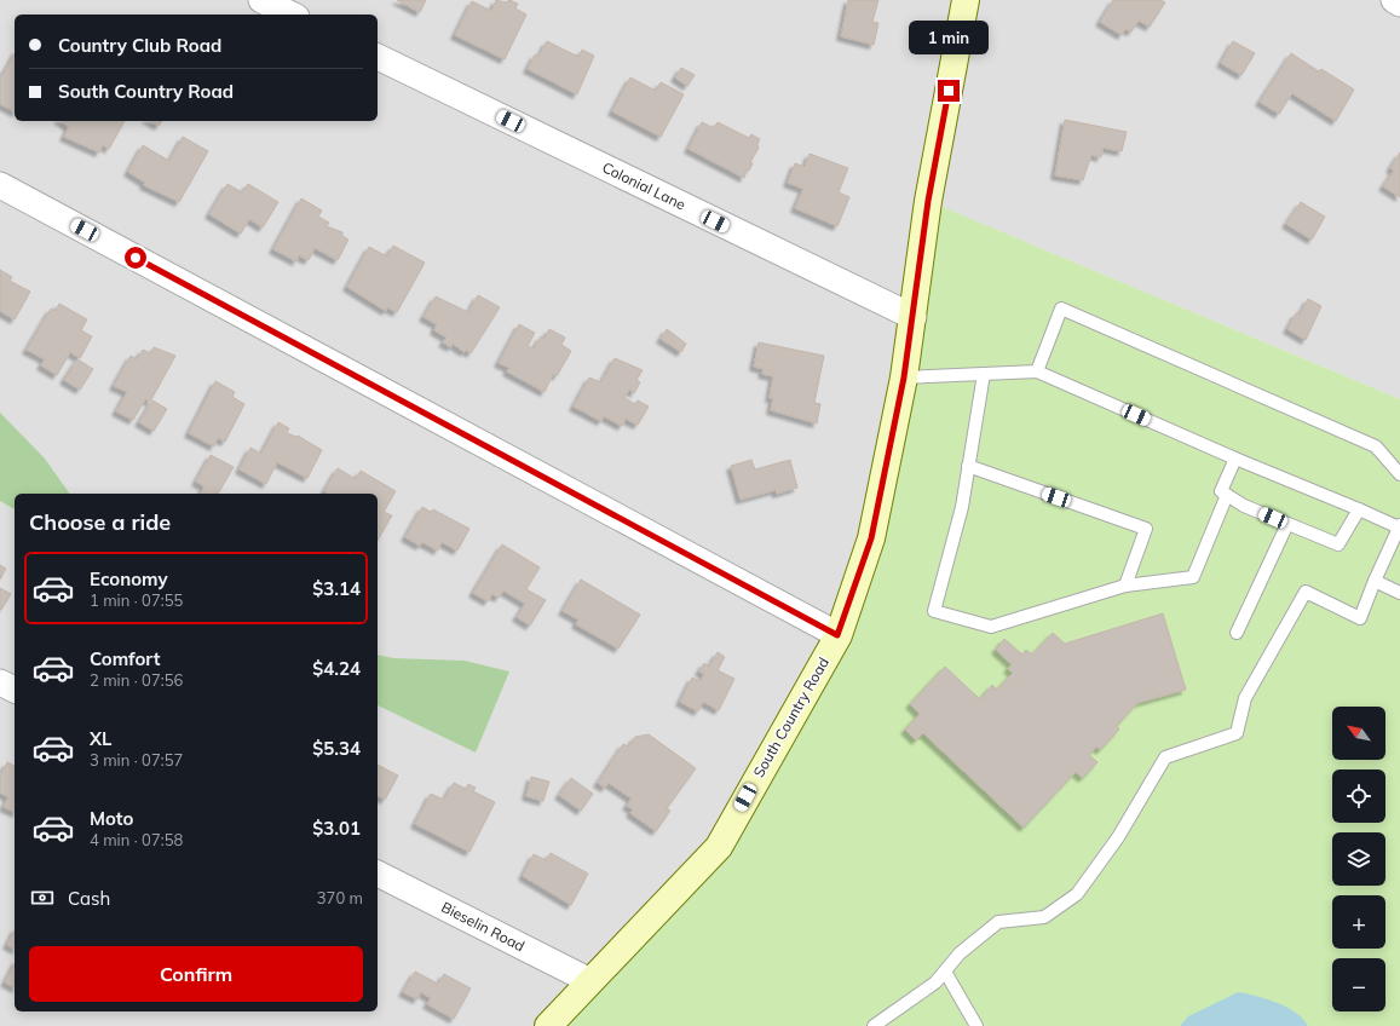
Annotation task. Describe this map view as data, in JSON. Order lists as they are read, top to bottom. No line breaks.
{"streets":{"main road":["South Country Road"],"street":["Colonial Lane","Bieselin Road"]},"crossings":[["Colonial Lane","South Country Road"],["South Country Road","Bieselin Road"]],"north":"top left","page":{"banner":["Country Club Road","South Country Road"],"bubble":"1 min","heading":"Choose a ride","list":[{"name":"Economy","note":"1 min · 07:55","value":"$3.14"},{"name":"Comfort","note":"2 min · 07:56","value":"$4.24"},{"name":"XL","note":"3 min · 07:57","value":"$5.34"},{"name":"Moto","note":"4 min · 07:58","value":"$3.01"}],"map_buttons":["+","−"],"pay":["Cash","370 m"],"buttons":"Confirm"}}
